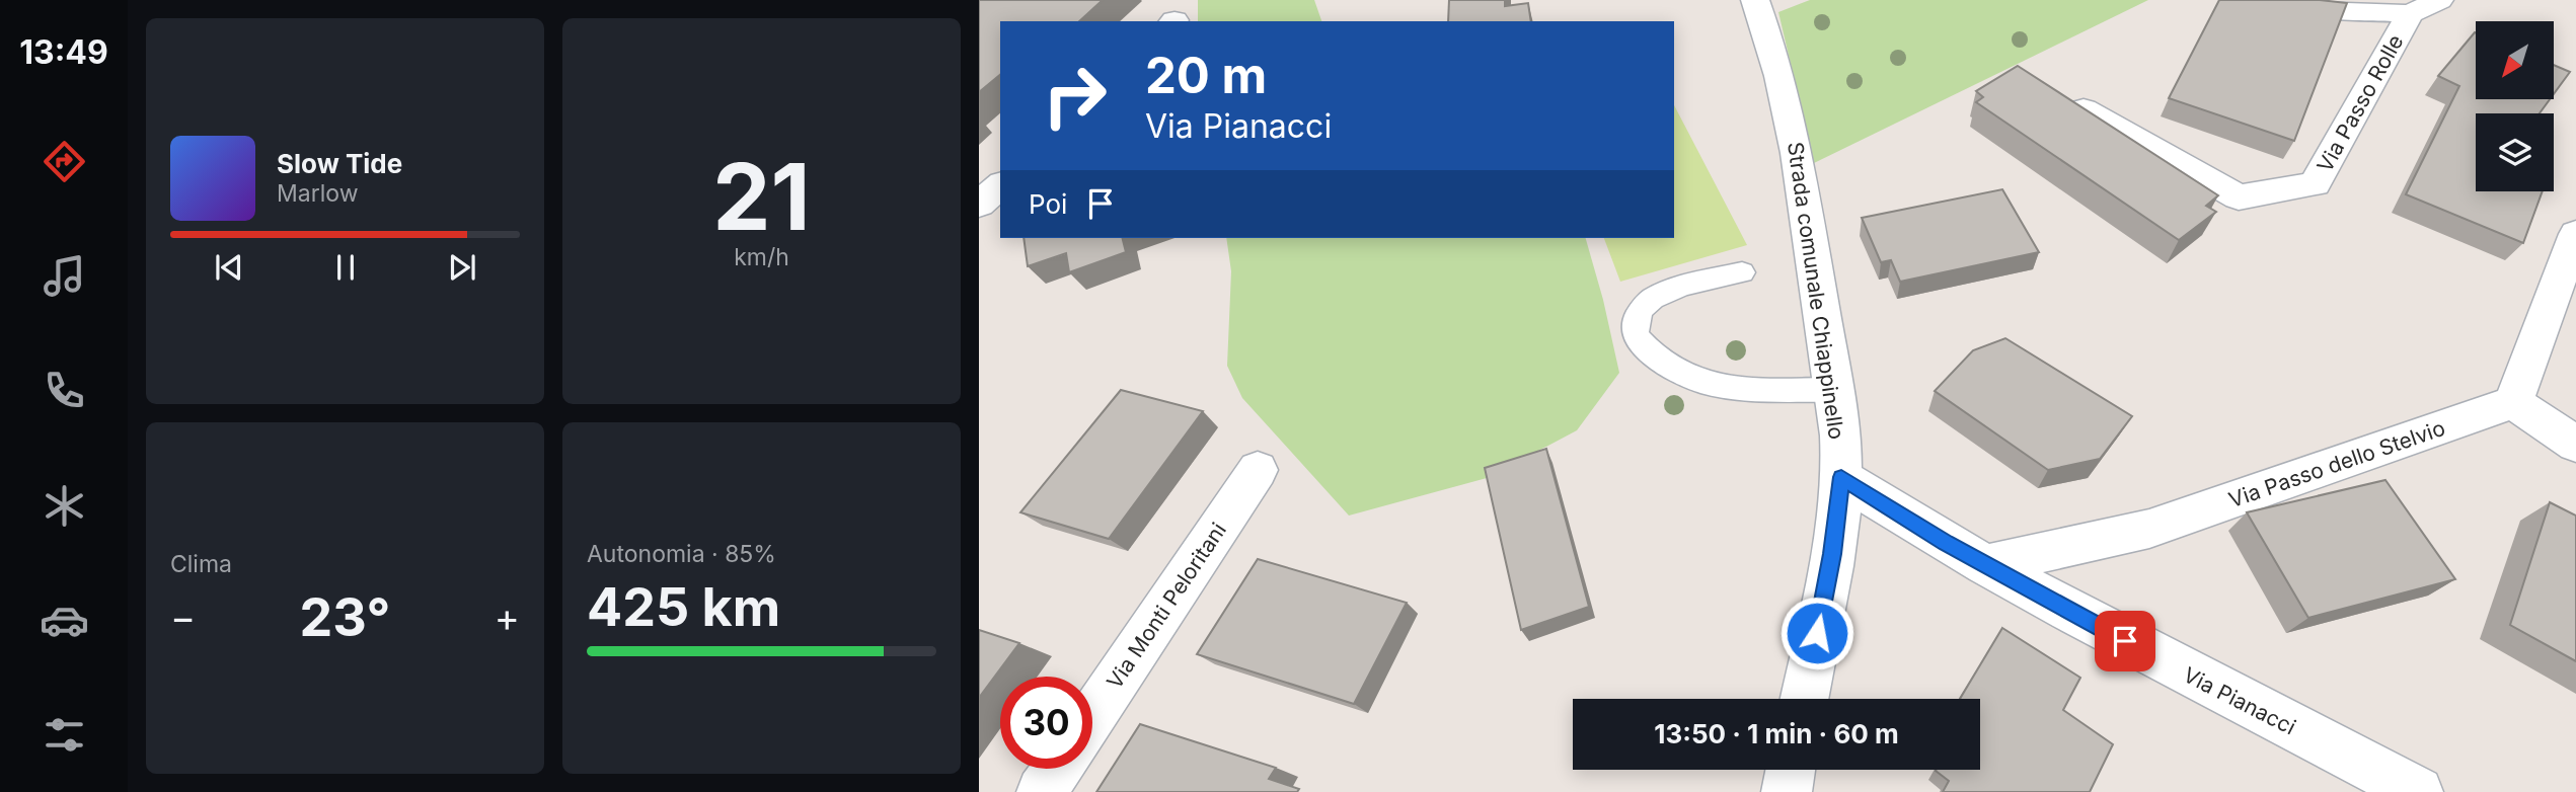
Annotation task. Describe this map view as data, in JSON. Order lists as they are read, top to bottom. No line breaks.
{"streets":{"street":["Via Passo Rolle","Strada comunale Chiappinello","Via Passo dello Stelvio","Via Monti Peloritani","Via Pianacci"]},"crossings":[["Strada comunale Chiappinello","Via Pianacci"],["Via Passo dello Stelvio","Via Pianacci"]],"north":"bottom left","page":{"tabs":"13:49","tile":[["21","km/h"],"Clima",["Autonomia · 85%","425 km"]],"turn":["20 m","Via Pianacci"],"song":["Slow Tide","Marlow"],"then":"Poi","heat":["−","23°","+"],"limit":"30","trip":"13:50 · 1 min · 60 m"}}
